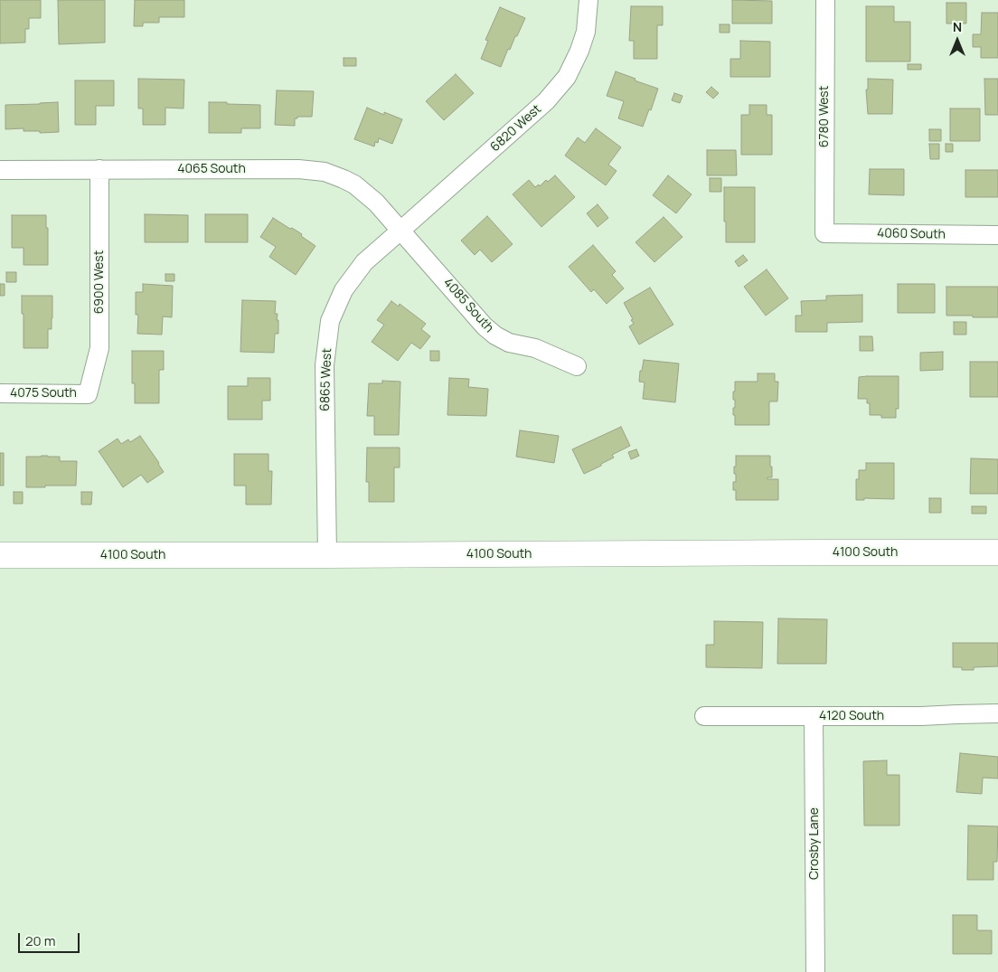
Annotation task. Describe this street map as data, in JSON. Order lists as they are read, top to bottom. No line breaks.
{"streets":{"main road":["4100 South"],"street":["6780 West","6820 West","4065 South","4060 South","6900 West","4085 South","6865 West","4075 South","4120 South","Crosby Lane"]},"crossings":[["6780 West","4060 South"],["6820 West","4065 South"],["6820 West","4085 South"],["6820 West","6865 West"],["4065 South","6900 West"],["4065 South","4085 South"],["4065 South","6865 West"],["6900 West","4075 South"],["4085 South","6865 West"],["6865 West","4100 South"],["4120 South","Crosby Lane"]],"scale_bar":"20 m","north":"top"}
